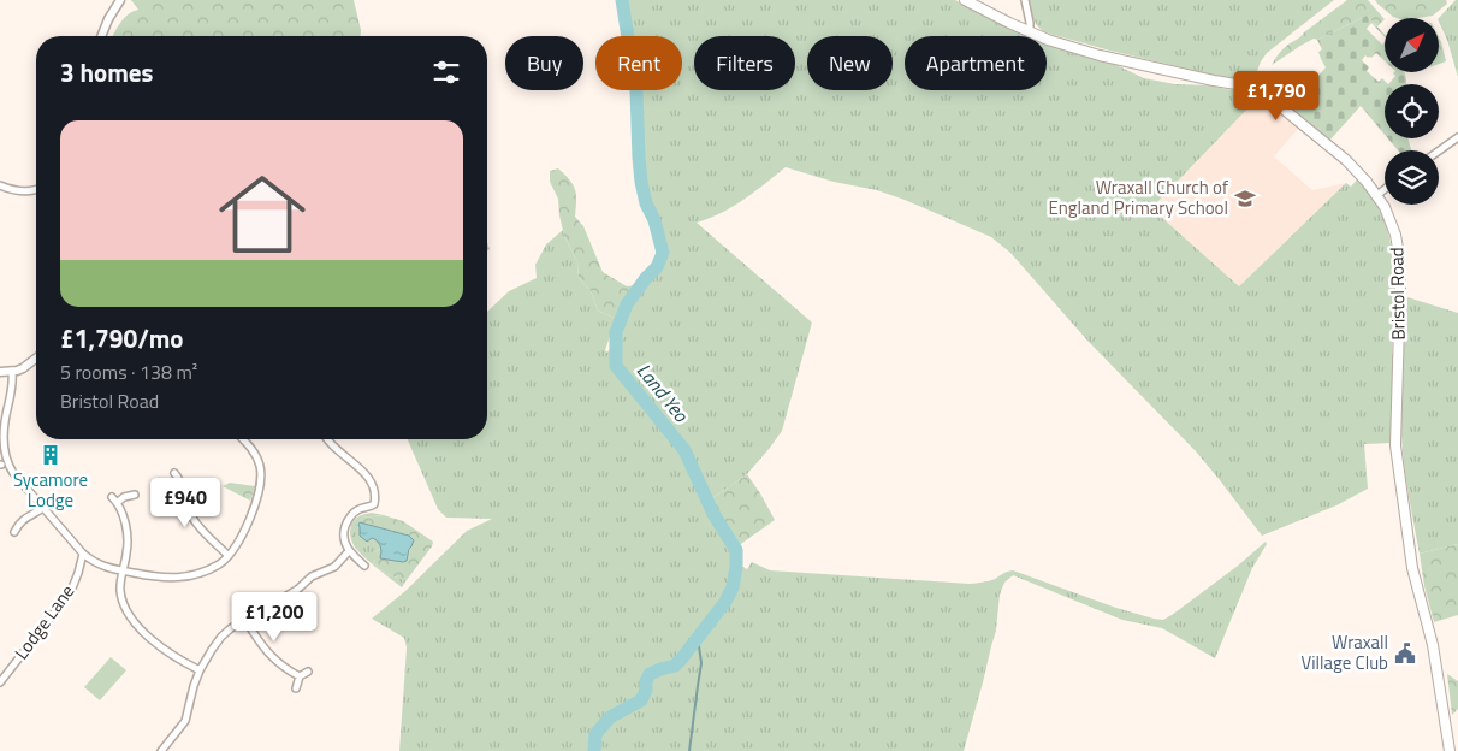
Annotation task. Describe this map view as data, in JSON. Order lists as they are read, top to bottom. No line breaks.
{"streets":{"main road":["Bristol Road"],"street":["Lodge Lane"]},"water":["Land Yeo"],"places":{"school or university":["Wraxall Church of England Primary School"],"building":["Sycamore Lodge"],"public building":["Wraxall Village Club"]},"north":"top right","page":{"chip":["Buy","Rent","Filters","New","Apartment"],"heading":"3 homes","price":["£1,790","£940","£1,200"],"list":[{"name":"£1,790/mo","note":"5 rooms · 138 m² · Bristol Road"}]}}
